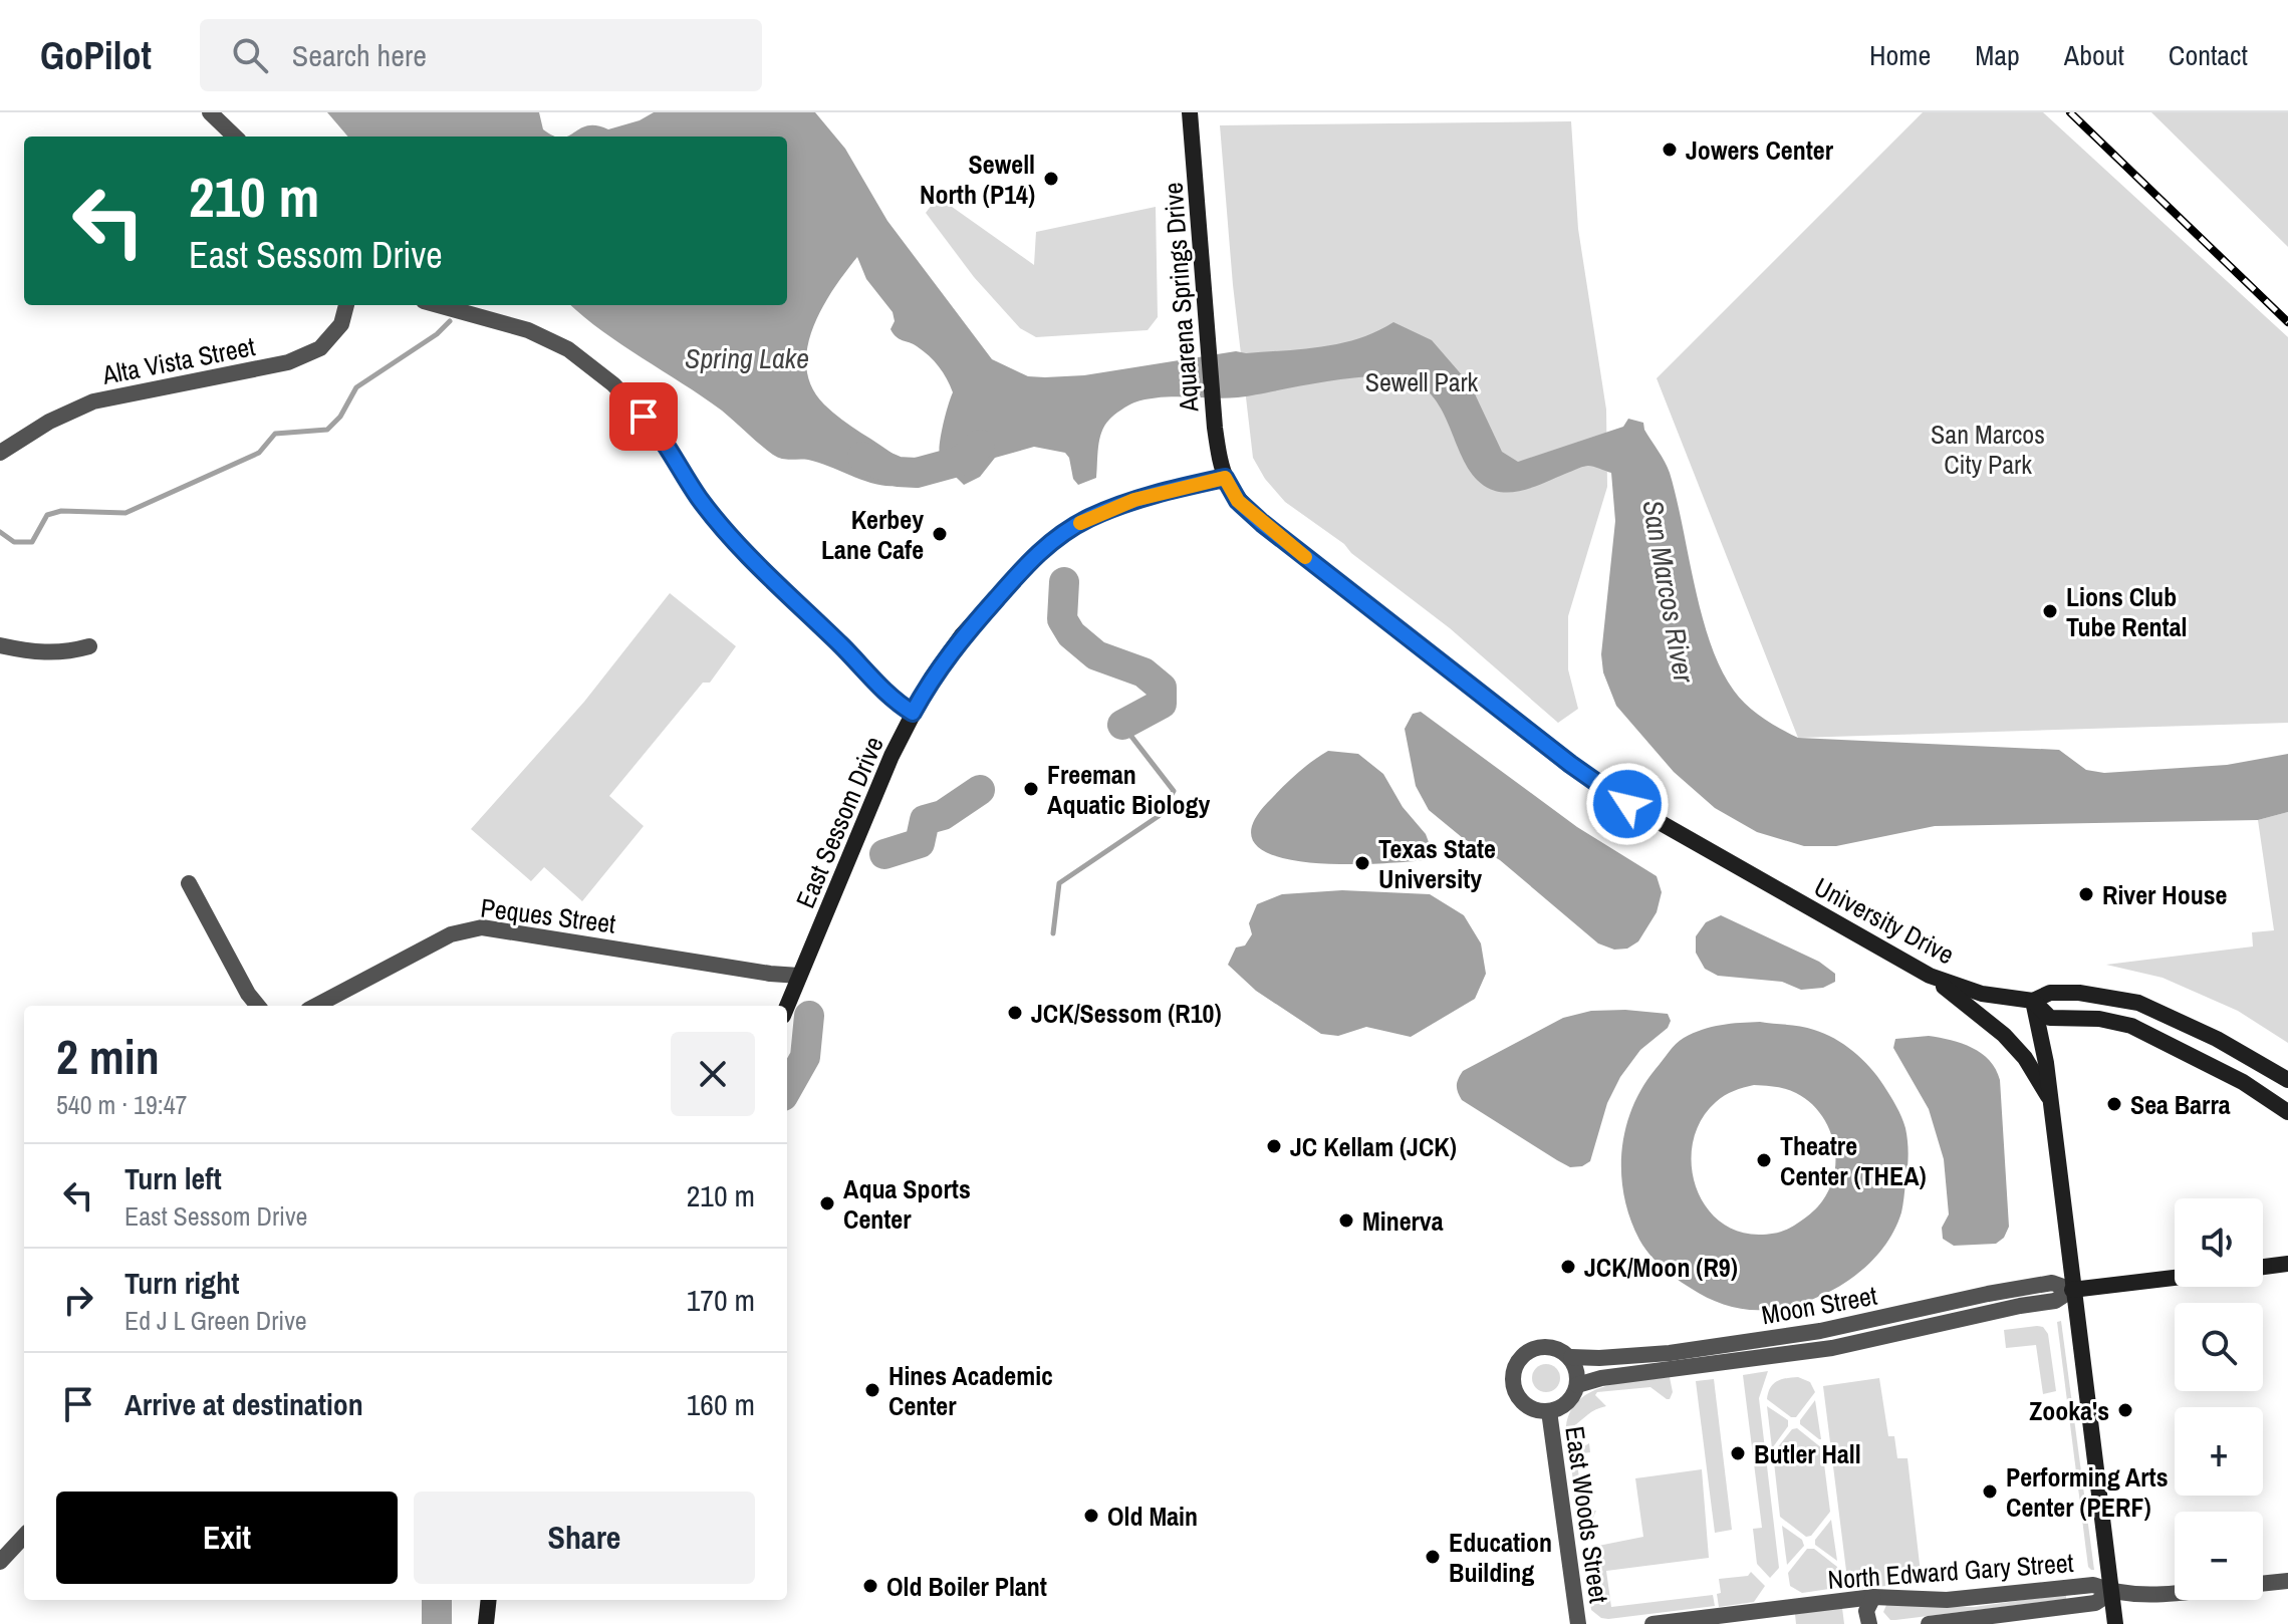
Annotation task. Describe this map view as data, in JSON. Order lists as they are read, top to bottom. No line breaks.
{"streets":{"main road":["Aquarena Springs Drive","East Sessom Drive","University Drive","Moon Street"],"street":["Alta Vista Street","Peques Street","East Woods Street","North Edward Gary Street"]},"crossings":[["Aquarena Springs Drive","East Sessom Drive"],["Aquarena Springs Drive","University Drive"],["East Sessom Drive","Peques Street"],["East Sessom Drive","University Drive"],["Moon Street","East Woods Street"]],"water":["Spring Lake","San Marcos River"],"parks":["Sewell Park","San Marcos City Park"],"places":["Jowers Center","Sewell North (P14)","Kerbey Lane Cafe","Lions Club Tube Rental","Freeman Aquatic Biology","Texas State University","River House","JCK/Sessom (R10)","Sea Barra","JC Kellam (JCK)","Theatre Center (THEA)","Aqua Sports Center","Minerva","JCK/Moon (R9)","Hines Academic Center","Zooka's","Butler Hall","Performing Arts Center (PERF)","Old Main","Education Building","Old Boiler Plant"],"page":{"header":"GoPilot","search":"Search here","nav":["Home","Map","About","Contact"],"turn":["210 m","East Sessom Drive"],"heading":["2 min","540 m · 19:47"],"list":[{"name":"Turn left","note":"East Sessom Drive","value":"210 m"},{"name":"Turn right","note":"Ed J L Green Drive","value":"170 m"},{"name":"Arrive at destination","value":"160 m"}],"map_buttons":["+","−"],"buttons":["Exit","Share"]}}
